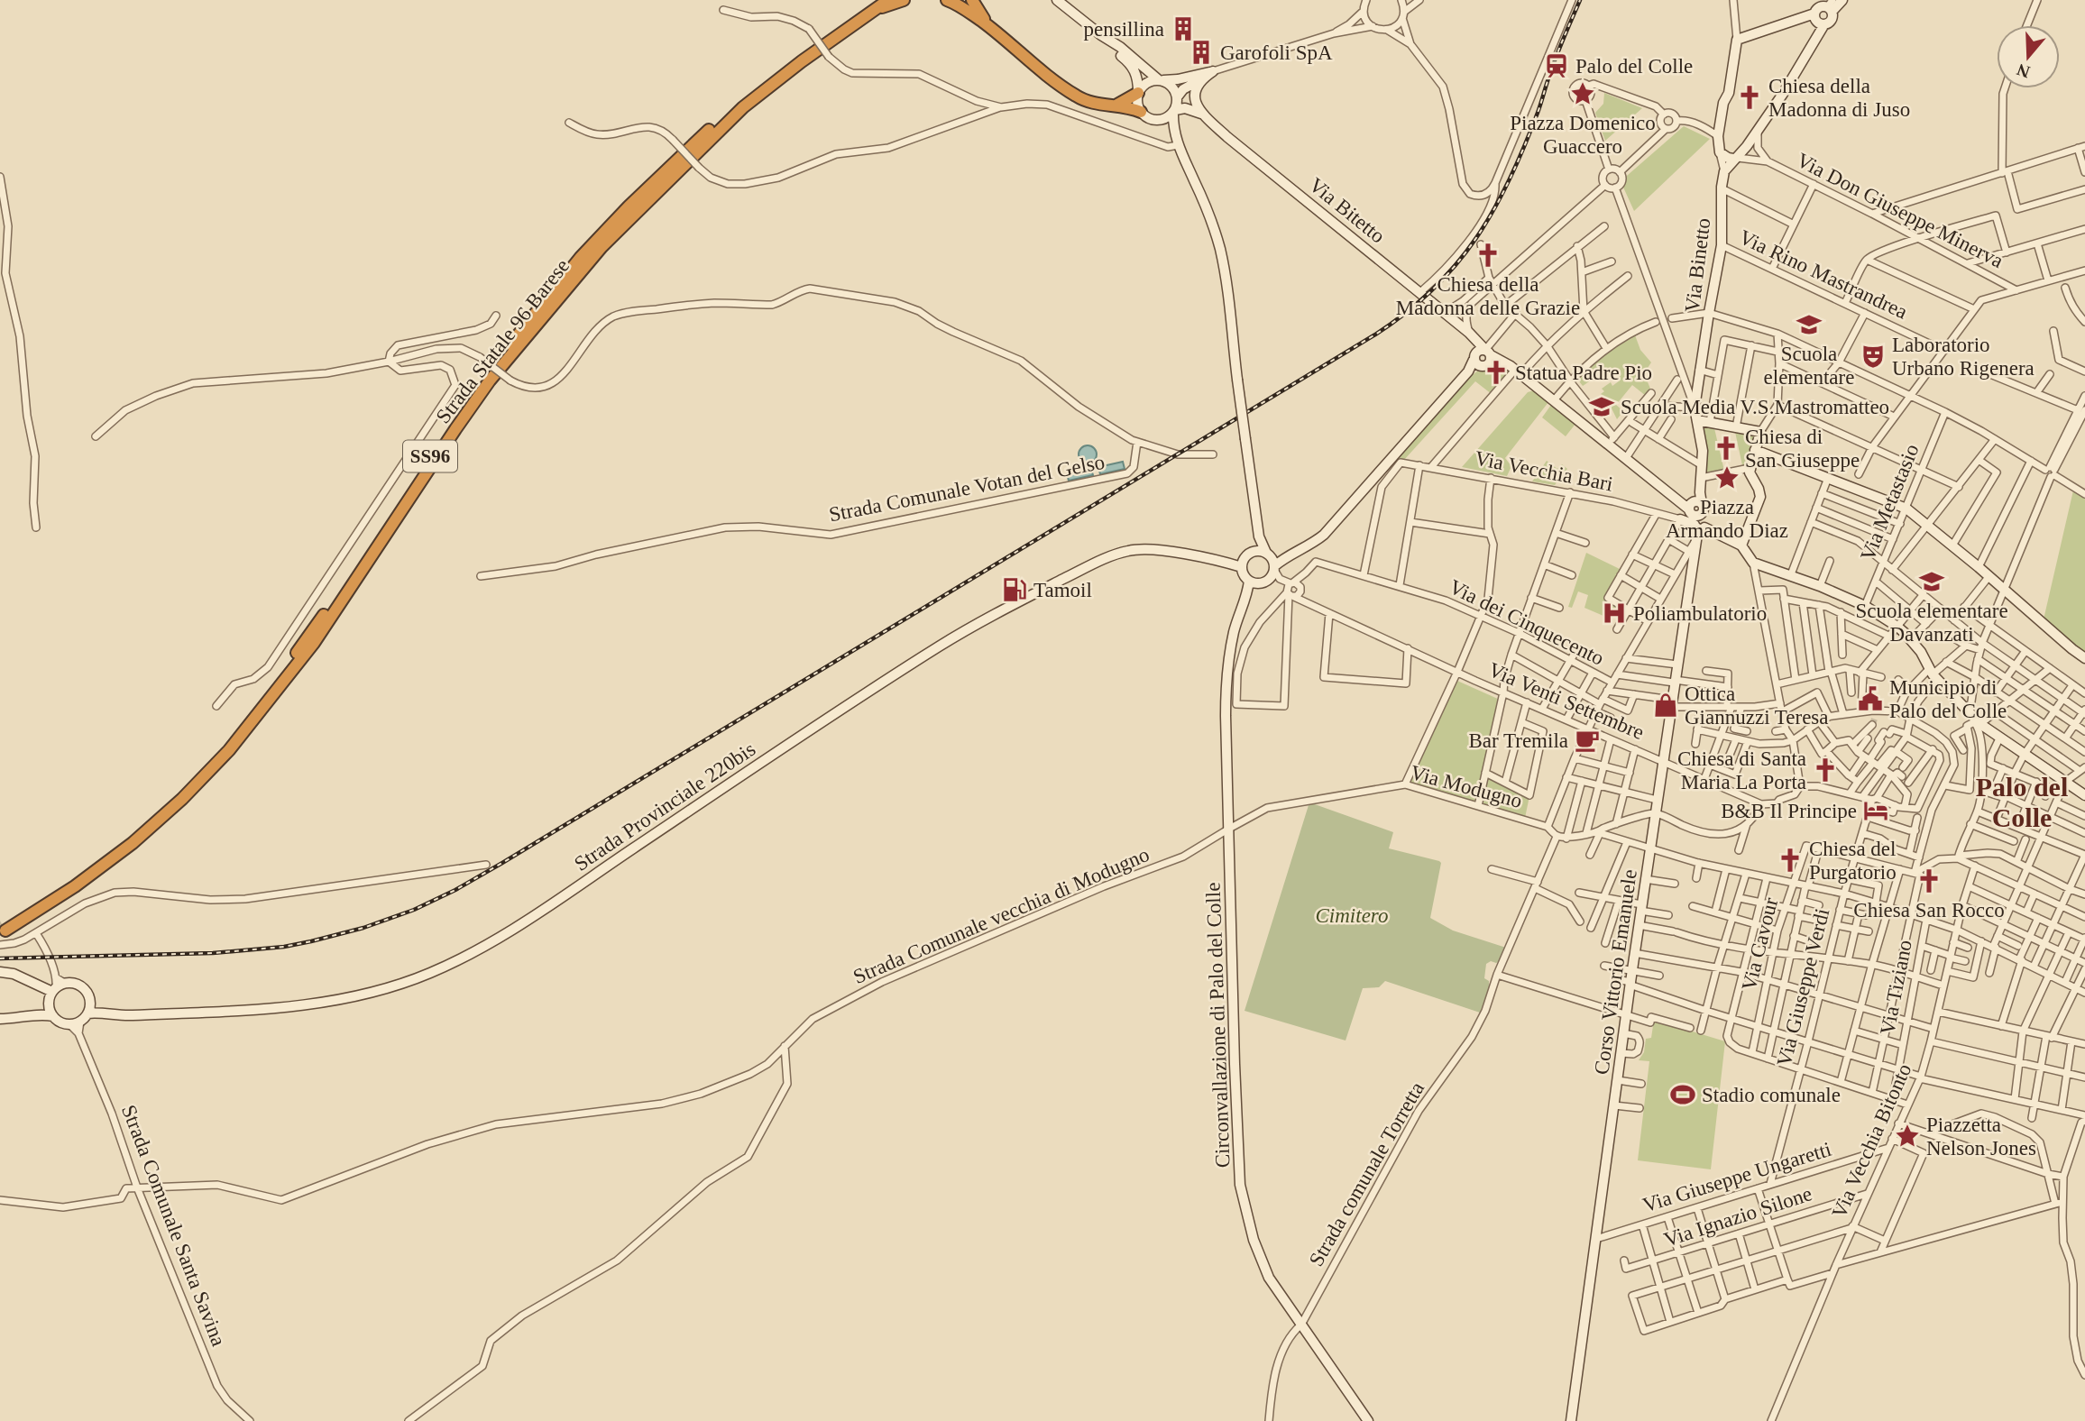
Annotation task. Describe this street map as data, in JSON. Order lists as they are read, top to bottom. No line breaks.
{"streets":{"highway":["Strada Statale 96 Barese","SS96"],"street":["Via Bitetto","Via Don Giuseppe Minerva","Via Binetto","Via Rino Mastrandrea","Via Vecchia Bari","Strada Comunale Votan del Gelso","Via Metastasio","Via dei Cinquecento","Via Venti Settembre","Via Modugno","Strada Provinciale 220bis","Strada Comunale vecchia di Modugno","Via Cavour","Corso Vittorio Emanuele","Via Giuseppe Verdi","Via Tiziano","Circonvallazione di Palo del Colle","Via Vecchia Bitonto","Strada comunale Torretta","Via Giuseppe Ungaretti","Via Ignazio Silone","Strada Comunale Santa Savina"]},"crossings":[["Via Don Giuseppe Minerva","Via Binetto"],["Via Binetto","Via Rino Mastrandrea"],["Via Vecchia Bari","Via dei Cinquecento"],["Via Venti Settembre","Corso Vittorio Emanuele"],["Via Modugno","Strada Comunale vecchia di Modugno"],["Via Modugno","Circonvallazione di Palo del Colle"],["Strada Provinciale 220bis","Circonvallazione di Palo del Colle"],["Strada Provinciale 220bis","Strada Comunale Santa Savina"],["Strada Comunale vecchia di Modugno","Circonvallazione di Palo del Colle"],["Strada Comunale vecchia di Modugno","Strada Comunale Santa Savina"],["Corso Vittorio Emanuele","Via Giuseppe Ungaretti"],["Via Giuseppe Verdi","Via Giuseppe Ungaretti"],["Circonvallazione di Palo del Colle","Strada comunale Torretta"],["Via Vecchia Bitonto","Via Giuseppe Ungaretti"],["Via Vecchia Bitonto","Via Ignazio Silone"]],"districts":["Palo del Colle"],"parks":["Cimitero"],"places":{"building":["pensillina","Garofoli SpA"],"station":["Palo del Colle"],"place":["Piazza Domenico Guaccero","Piazza Armando Diaz","Piazzetta Nelson Jones"],"church":["Chiesa della Madonna di Juso","Chiesa della Madonna delle Grazie","Statua Padre Pio","Chiesa di San Giuseppe","Chiesa di Santa Maria La Porta","Chiesa del Purgatorio","Chiesa San Rocco"],"school or university":["Scuola elementare","Scuola Media V.S.Mastromatteo","Scuola elementare Davanzati"],"theatre":["Laboratorio Urbano Rigenera"],"fuel station":["Tamoil"],"hospital":["Poliambulatorio"],"public building":["Municipio di Palo del Colle"],"shop":["Ottica Giannuzzi Teresa"],"cafe":["Bar Tremila"],"hotel":["B&B Il Principe"],"sports":["Stadio comunale"]},"north":"bottom"}
